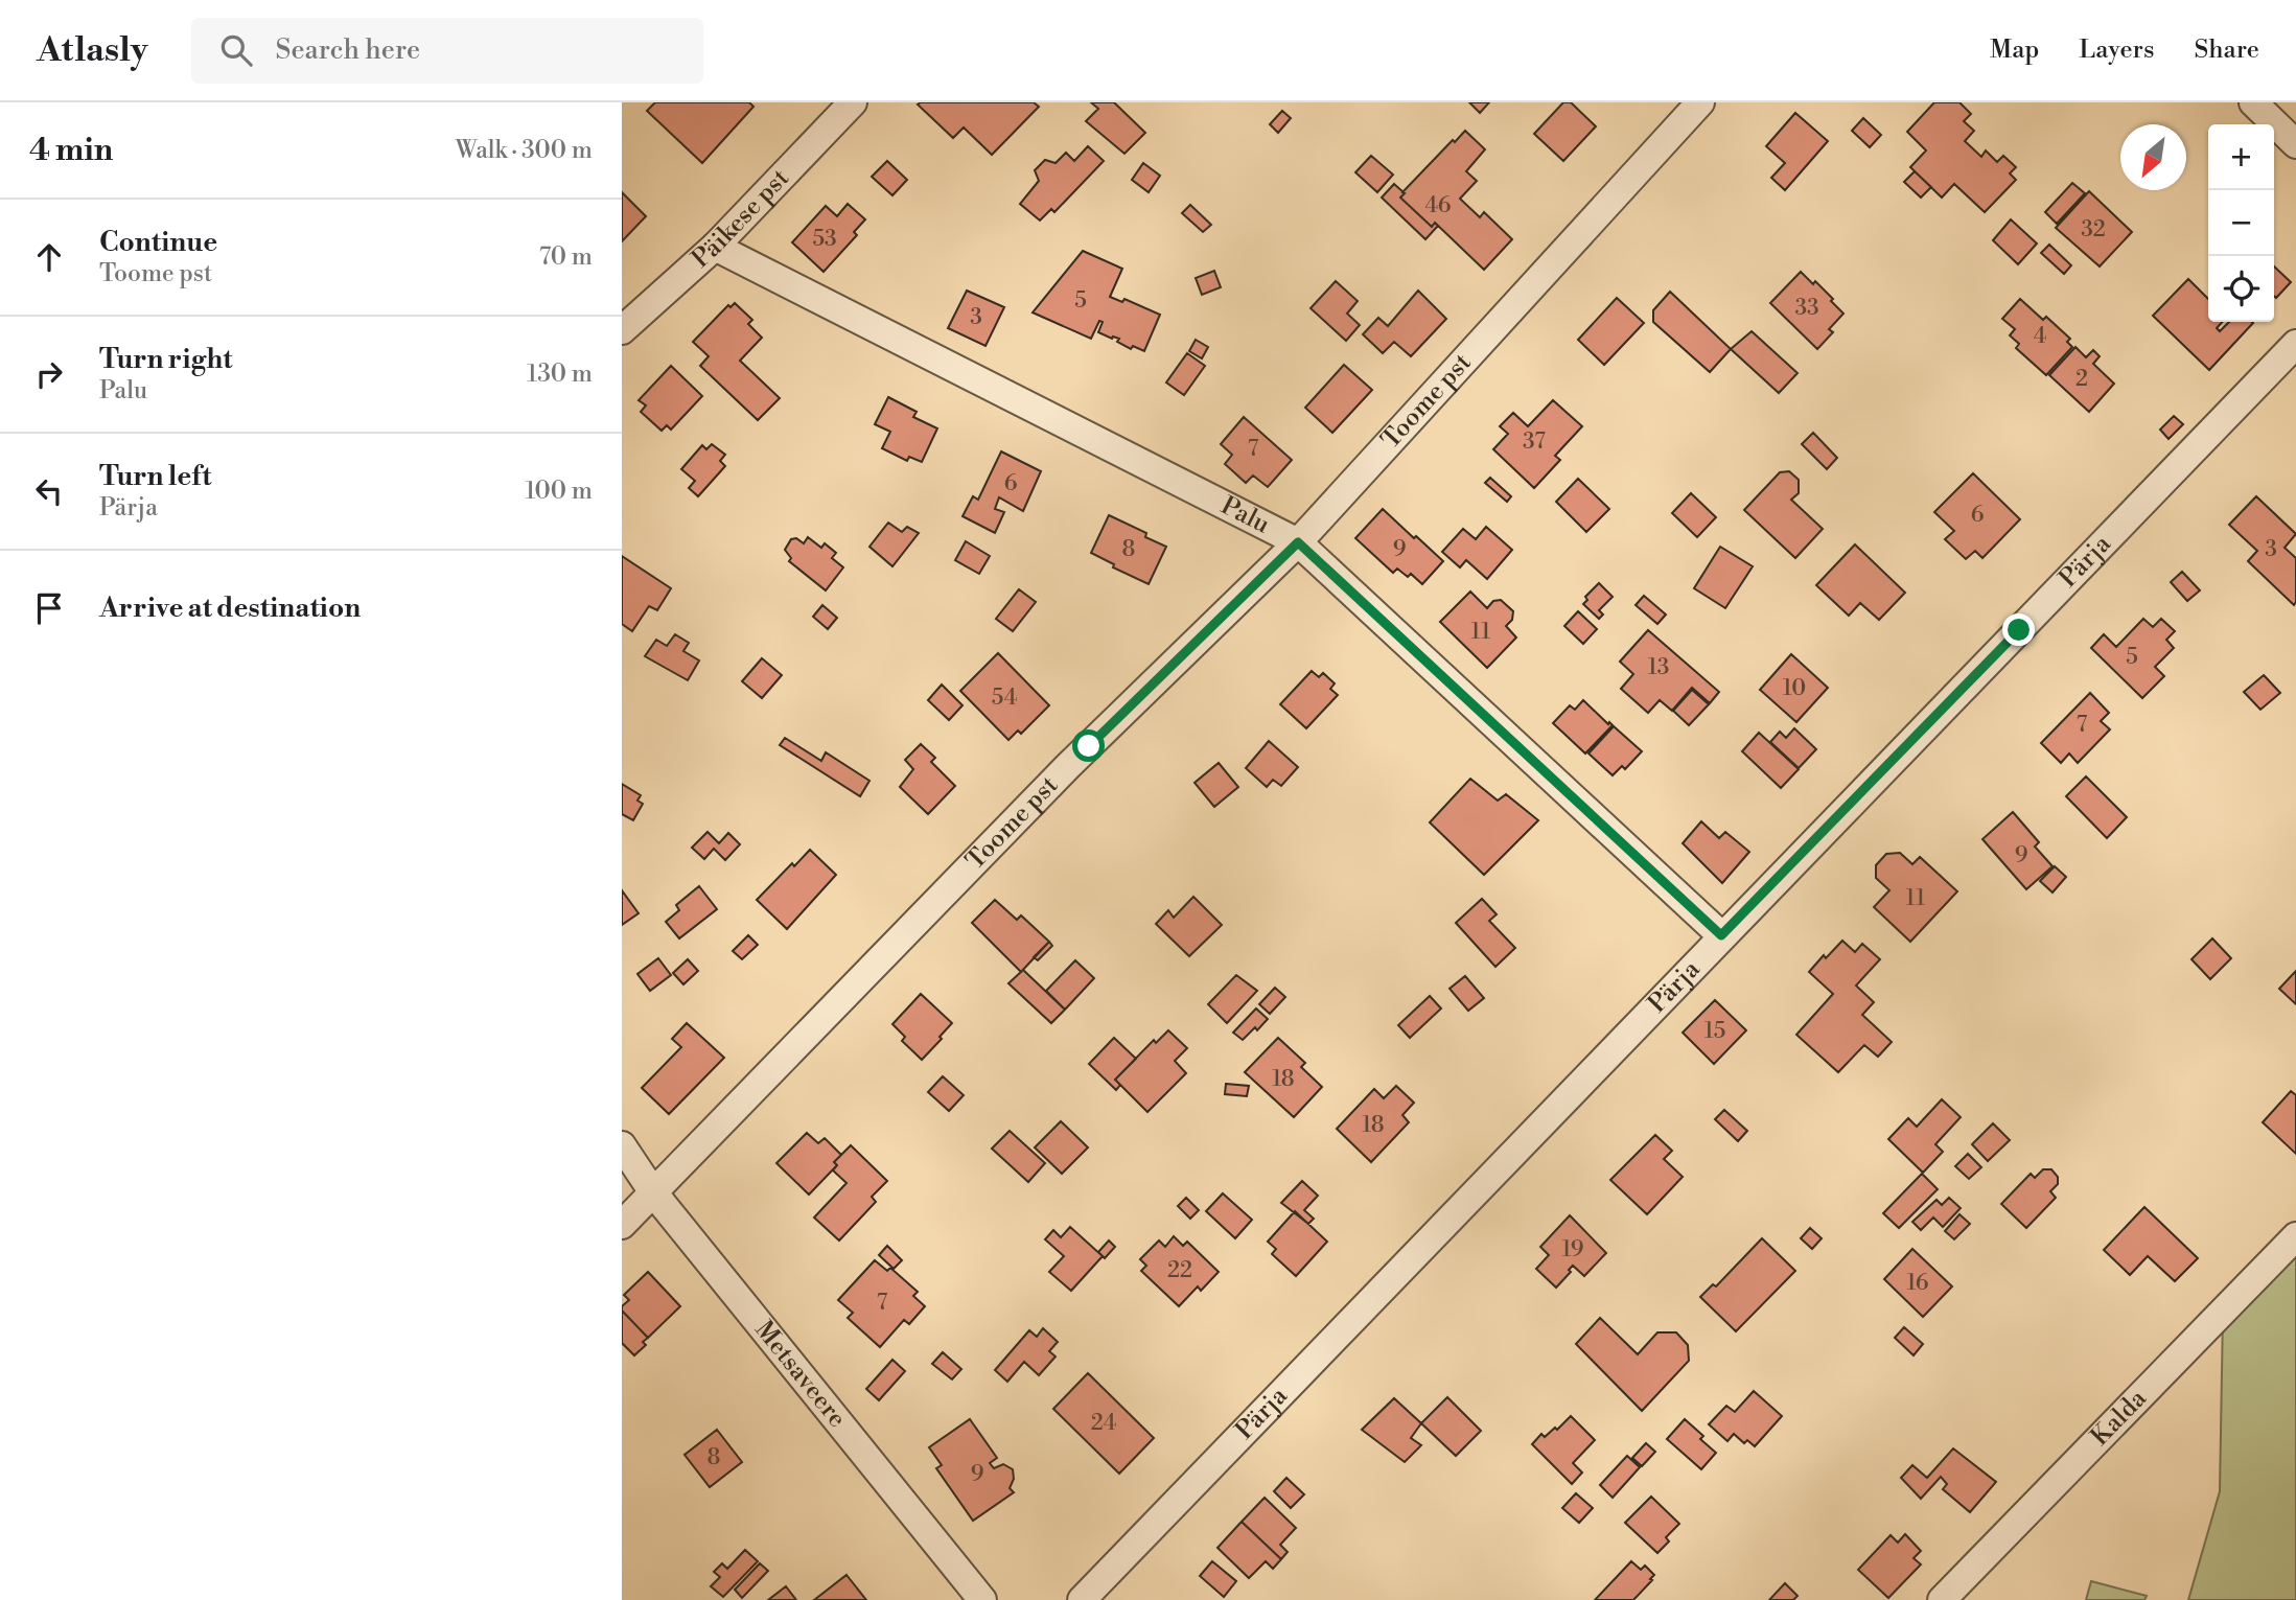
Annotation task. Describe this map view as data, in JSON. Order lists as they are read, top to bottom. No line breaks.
{"streets":{"street":["Päikese pst","Toome pst","Palu","Pärja","Metsaveere","Kalda"]},"crossings":[["Päikese pst","Palu"],["Toome pst","Palu"],["Toome pst","Metsaveere"],["Palu","Pärja"]],"house_numbers":["46","32","53","5","33","3","4","2","37","7","6","6","8","9","3","11","5","13","10","54","7","9","11","15","18","18","19","22","16","7","24","8","9"],"north":"bottom left","page":{"header":"Atlasly","search":"Search here","nav":["Map","Layers","Share"],"heading":["4 min","Walk · 300 m"],"map_buttons":["+","−"],"list":[["Continue","Toome pst","70 m"],["Turn right","Palu","130 m"],["Turn left","Pärja","100 m"],"Arrive at destination"]}}
